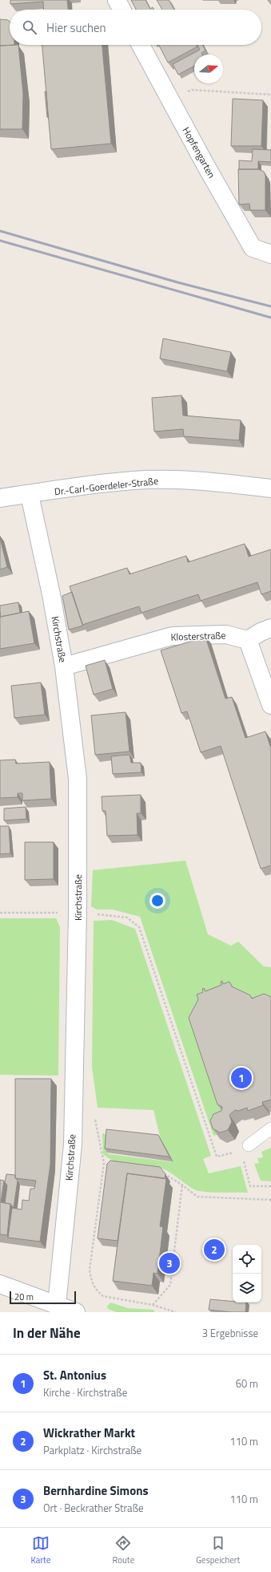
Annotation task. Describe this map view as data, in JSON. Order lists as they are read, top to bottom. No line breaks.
{"streets":{"street":["Hopfengarten","Dr.-Carl-Goerdeler-Straße","Klosterstraße","Kirchstraße"]},"crossings":[["Dr.-Carl-Goerdeler-Straße","Kirchstraße"],["Klosterstraße","Kirchstraße"]],"scale_bar":"20 m","north":"right","page":{"search":"Hier suchen","pins":["1","2","3"],"scale":"20 m","heading":["In der Nähe","3 Ergebnisse"],"list":[{"mark":"1","name":"St. Antonius","note":"Kirche · Kirchstraße","value":"60 m"},{"mark":"2","name":"Wickrather Markt","note":"Parkplatz · Kirchstraße","value":"110 m"},{"mark":"3","name":"Bernhardine Simons","note":"Ort · Beckrather Straße","value":"110 m"}],"nav":["Karte","Route","Gespeichert"]}}
